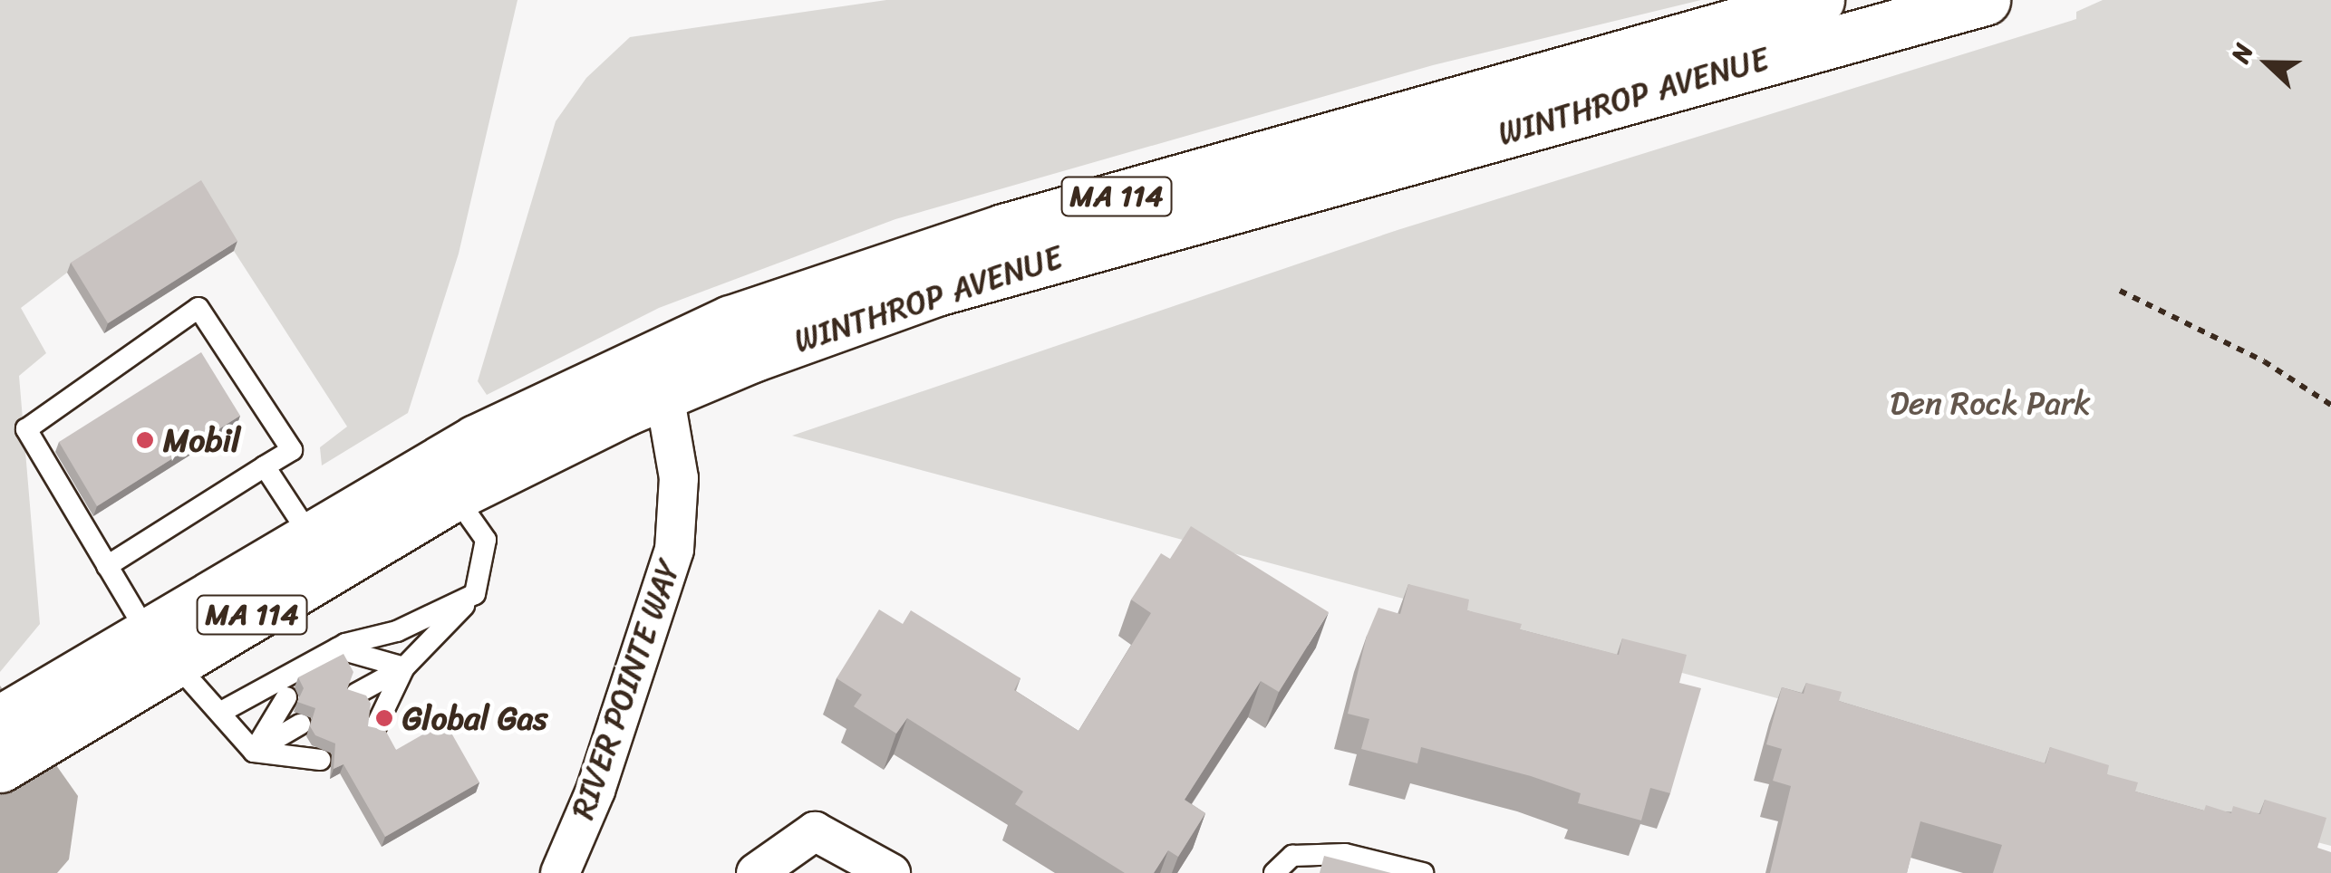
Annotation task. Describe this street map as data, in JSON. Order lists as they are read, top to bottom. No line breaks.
{"streets":{"highway":["WINTHROP AVENUE","MA 114"],"street":["RIVER POINTE WAY"]},"crossings":[["WINTHROP AVENUE","RIVER POINTE WAY"]],"parks":["Den Rock Park"],"places":["Mobil","Global Gas"],"north":"left"}
